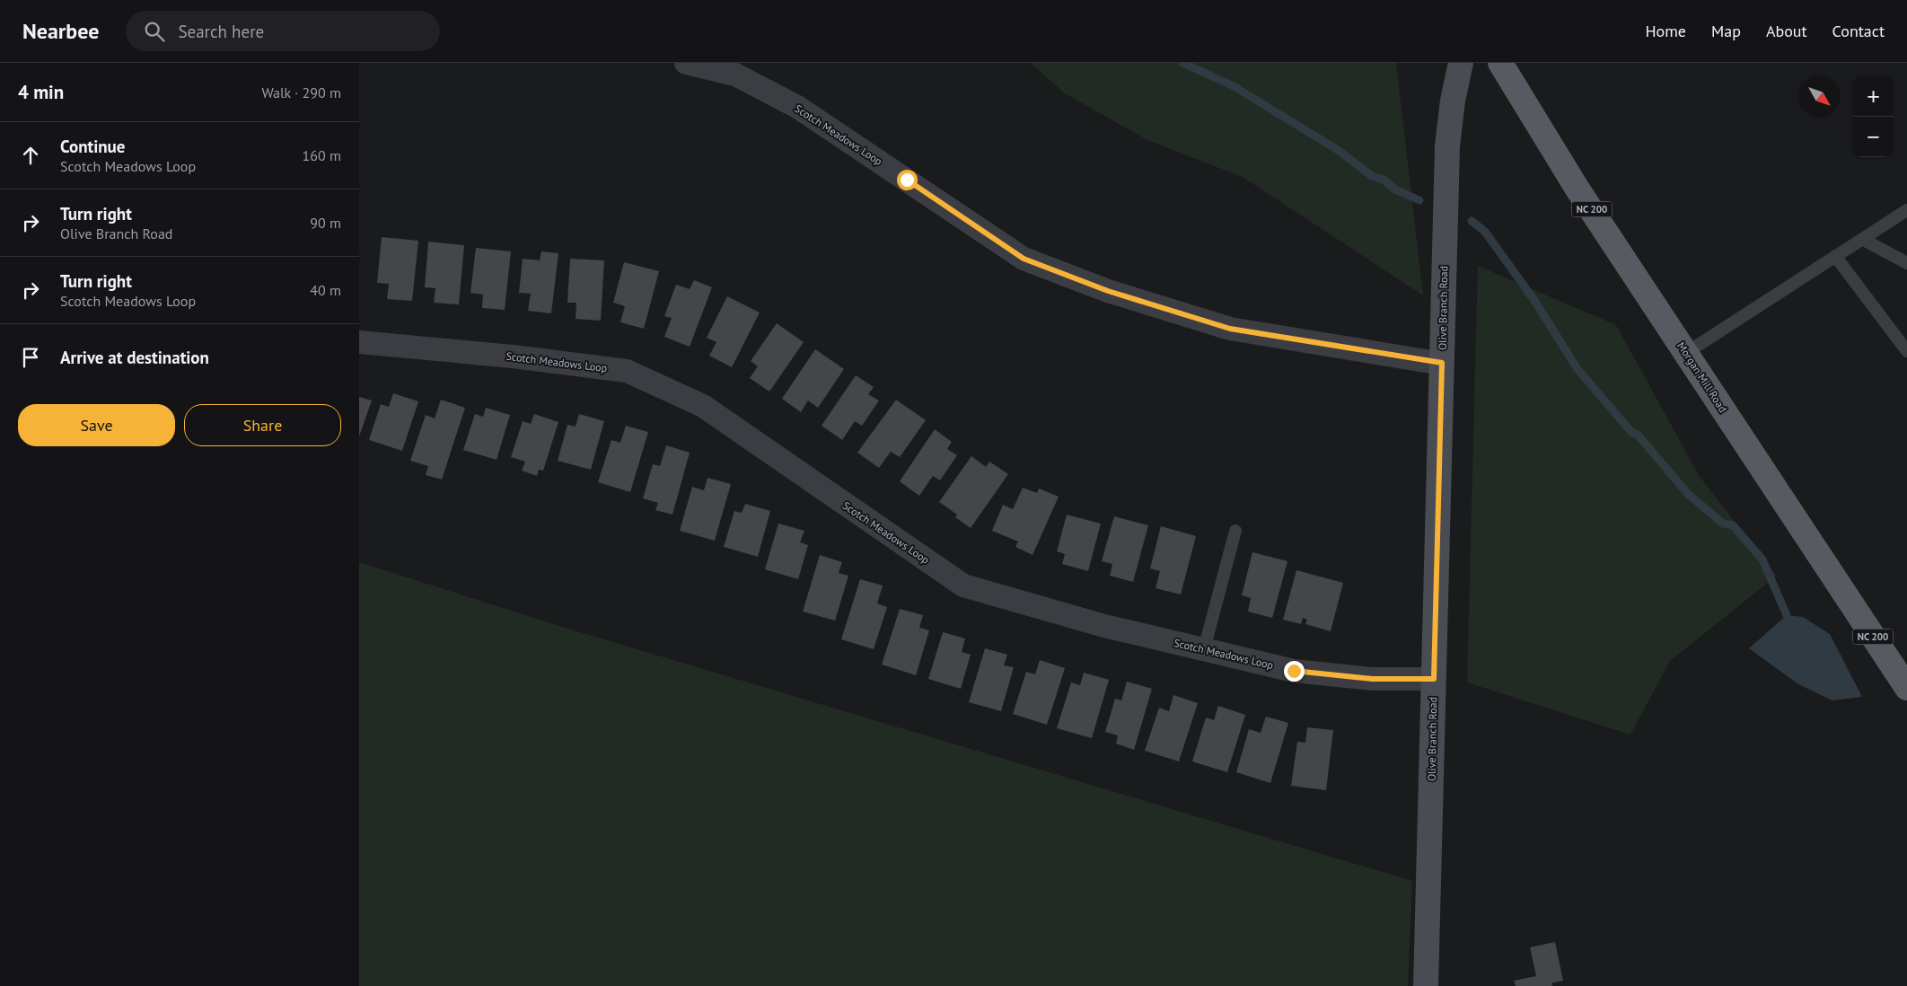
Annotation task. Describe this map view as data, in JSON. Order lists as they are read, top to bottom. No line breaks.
{"streets":{"main road":["NC 200","Morgan Mill Road"],"street":["Scotch Meadows Loop","Olive Branch Road"]},"crossings":[["Scotch Meadows Loop","Olive Branch Road"]],"north":"bottom right","page":{"header":"Nearbee","search":"Search here","nav":["Home","Map","About","Contact"],"heading":["4 min","Walk · 290 m"],"map_buttons":["+","−"],"list":[["Continue","Scotch Meadows Loop","160 m"],["Turn right","Olive Branch Road","90 m"],["Turn right","Scotch Meadows Loop","40 m"],"Arrive at destination"],"buttons":["Save","Share"]}}
